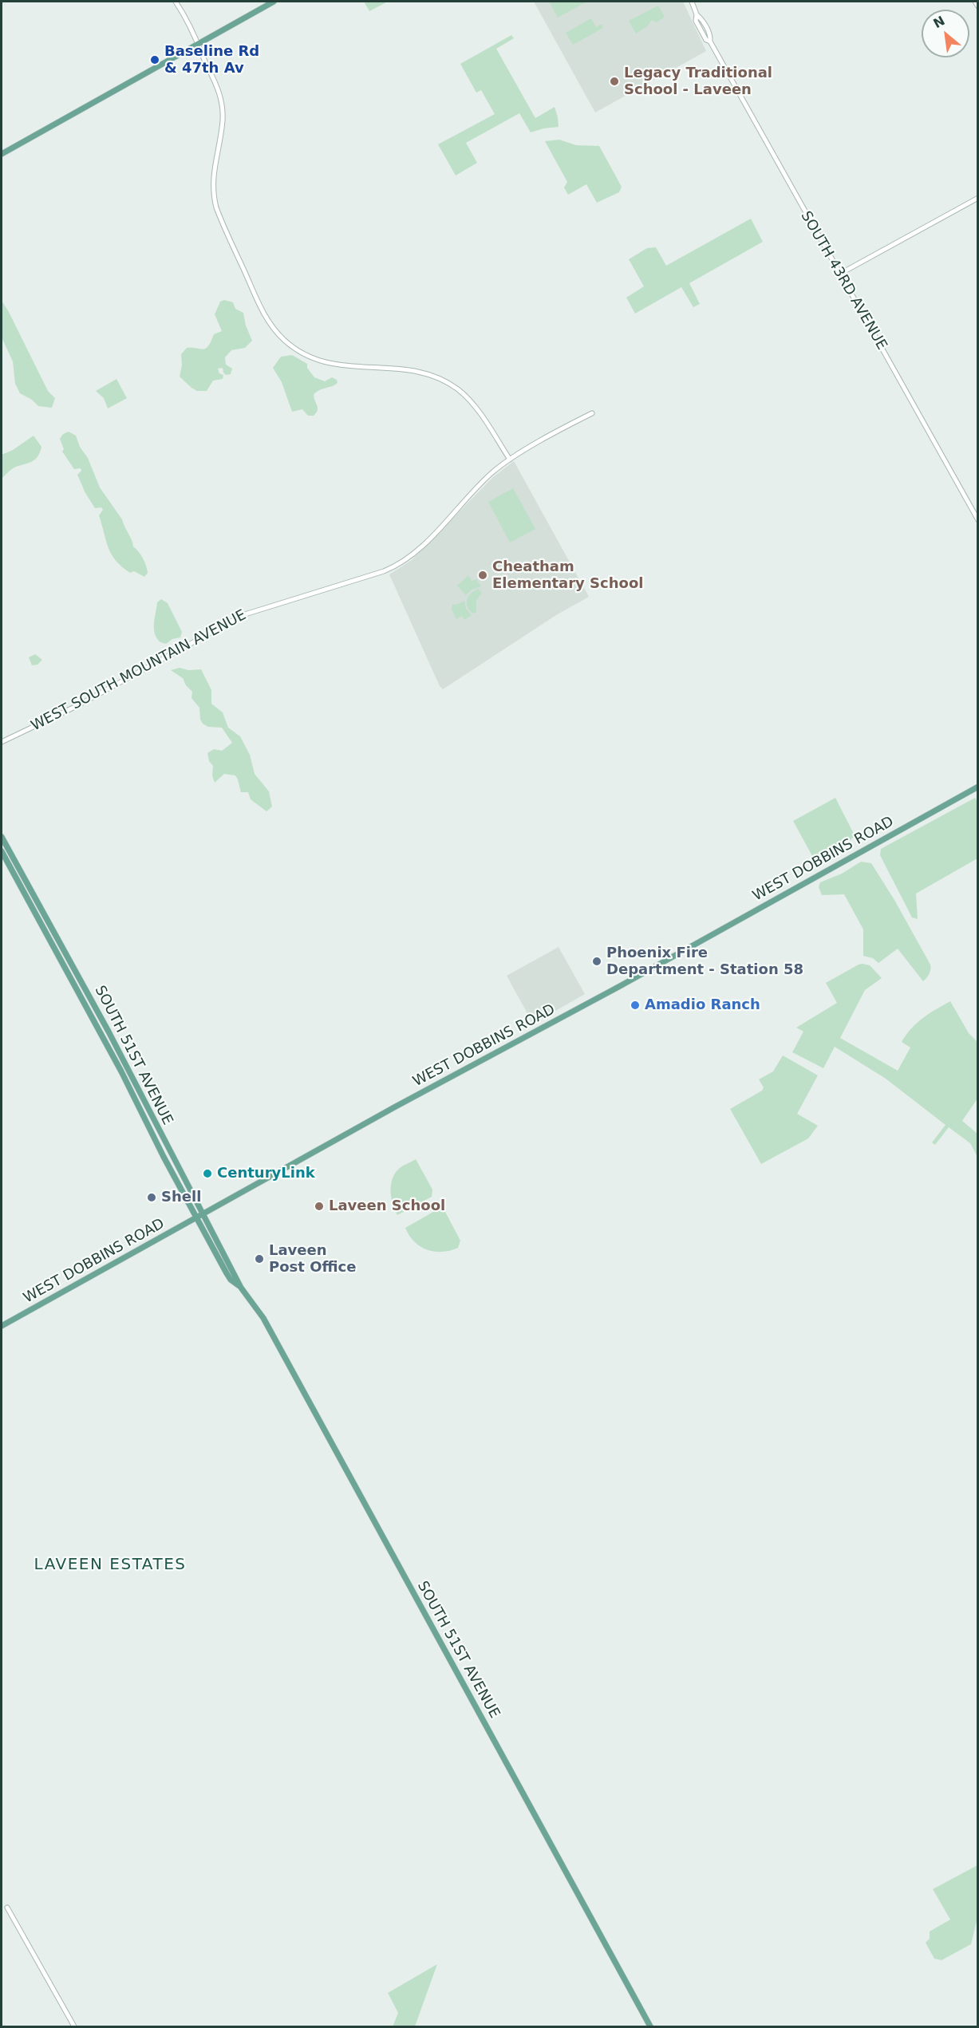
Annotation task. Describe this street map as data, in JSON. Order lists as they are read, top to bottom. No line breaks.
{"streets":{"main road":["WEST DOBBINS ROAD","SOUTH 51ST AVENUE"],"street":["SOUTH 43RD AVENUE","WEST SOUTH MOUNTAIN AVENUE"]},"crossings":[["WEST DOBBINS ROAD","SOUTH 51ST AVENUE"]],"districts":["LAVEEN ESTATES"],"places":["Baseline Rd & 47th Av","Legacy Traditional School - Laveen","Cheatham Elementary School","Phoenix Fire Department - Station 58","Amadio Ranch","CenturyLink","Shell","Laveen School","Laveen Post Office"],"north":"top left"}
